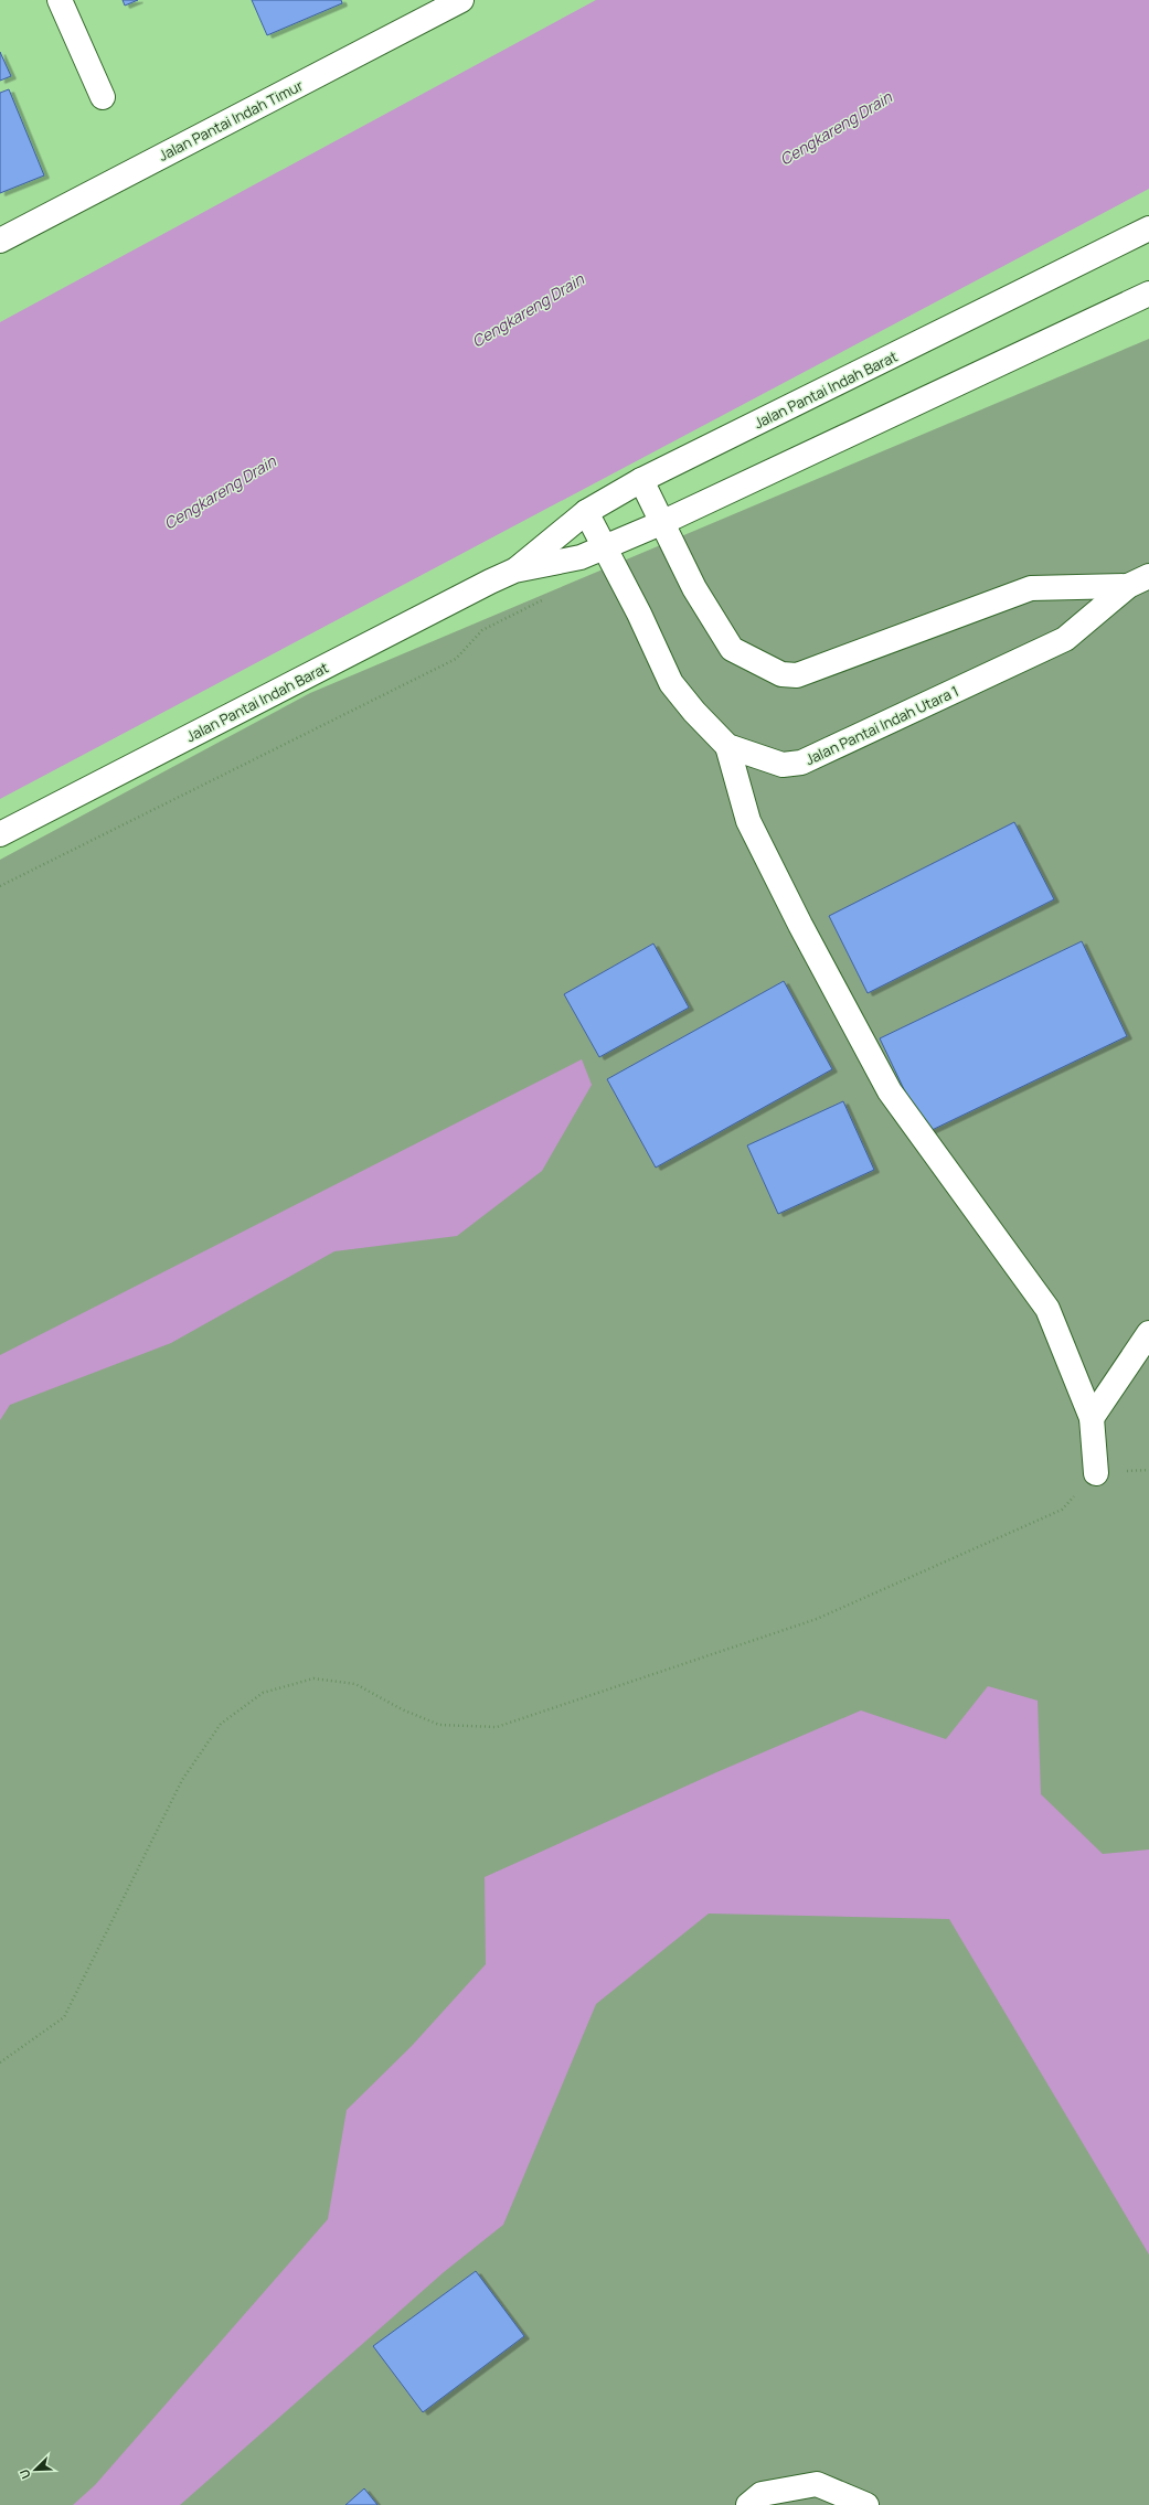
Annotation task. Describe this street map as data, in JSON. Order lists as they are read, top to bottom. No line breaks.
{"streets":{"street":["Jalan Pantai Indah Timur","Jalan Pantai Indah Barat","Jalan Pantai Indah Utara 1"]},"crossings":[["Jalan Pantai Indah Barat","Jalan Pantai Indah Utara 1"]],"water":["Cengkareng Drain"],"north":"bottom left"}
